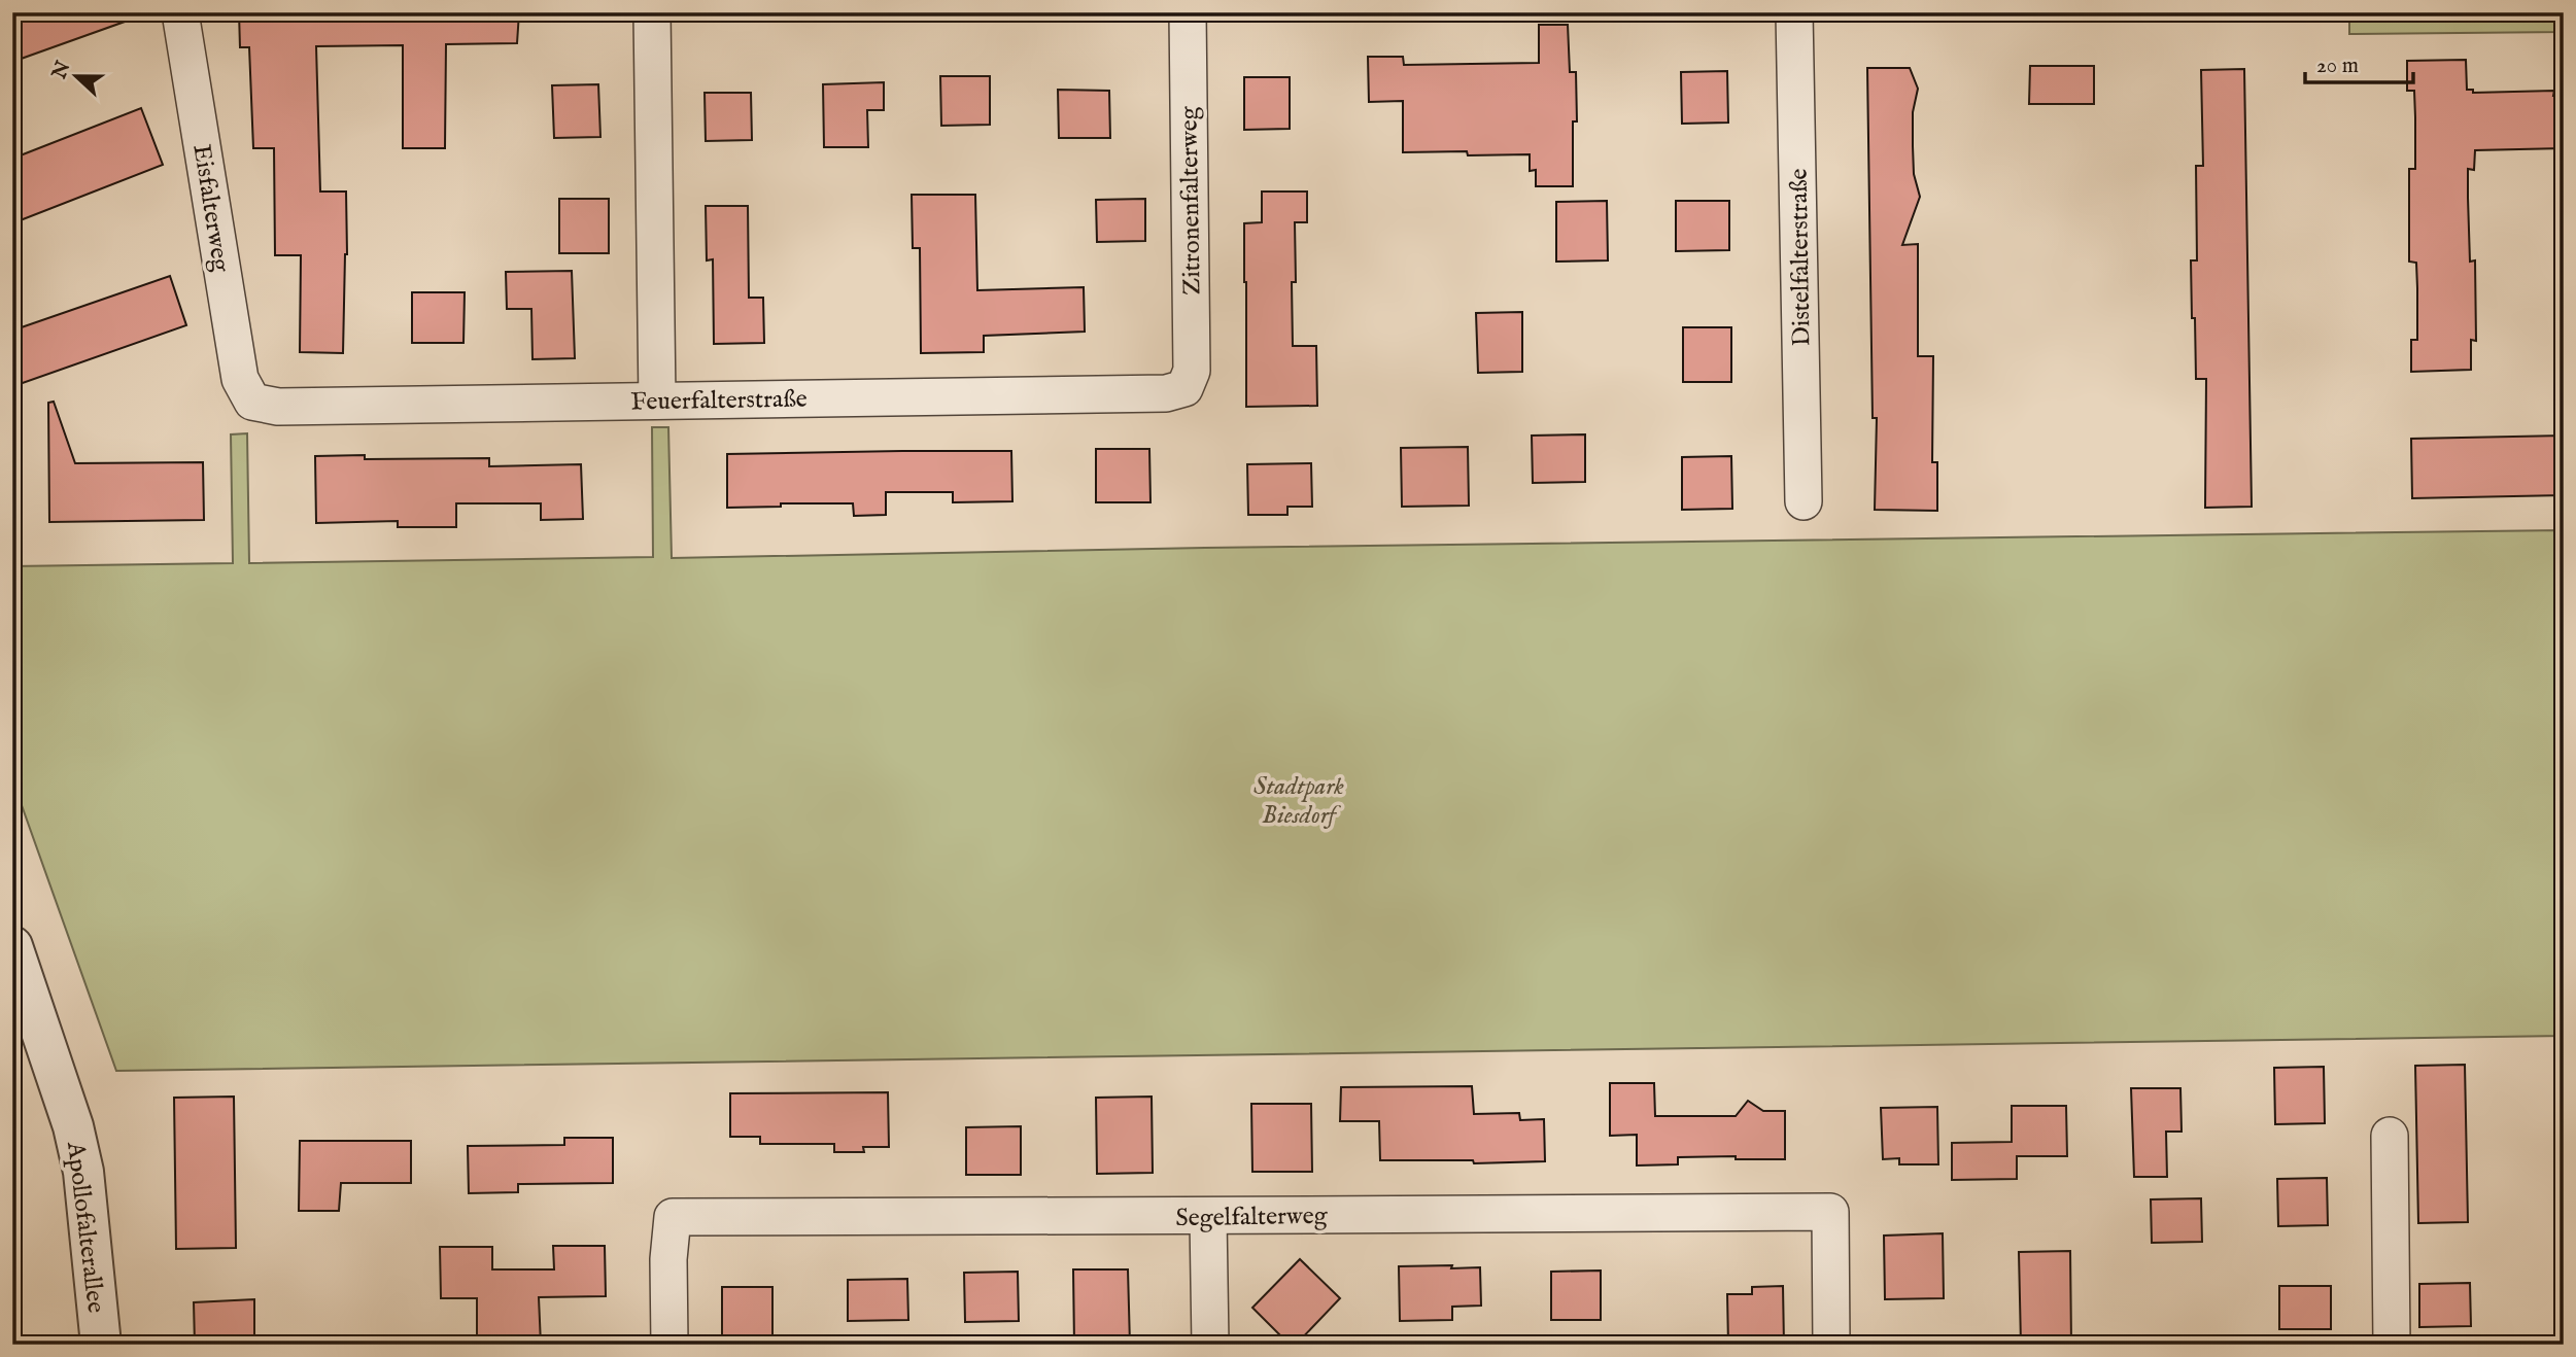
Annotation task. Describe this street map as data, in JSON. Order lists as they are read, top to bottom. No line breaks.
{"streets":{"street":["Zitronenfalterweg","Eisfalterweg","Distelfalterstraße","Feuerfalterstraße","Segelfalterweg","Apollofalterallee"]},"crossings":[["Zitronenfalterweg","Feuerfalterstraße"],["Eisfalterweg","Feuerfalterstraße"]],"parks":["Stadtpark Biesdorf"],"scale_bar":"20 m","north":"left"}
